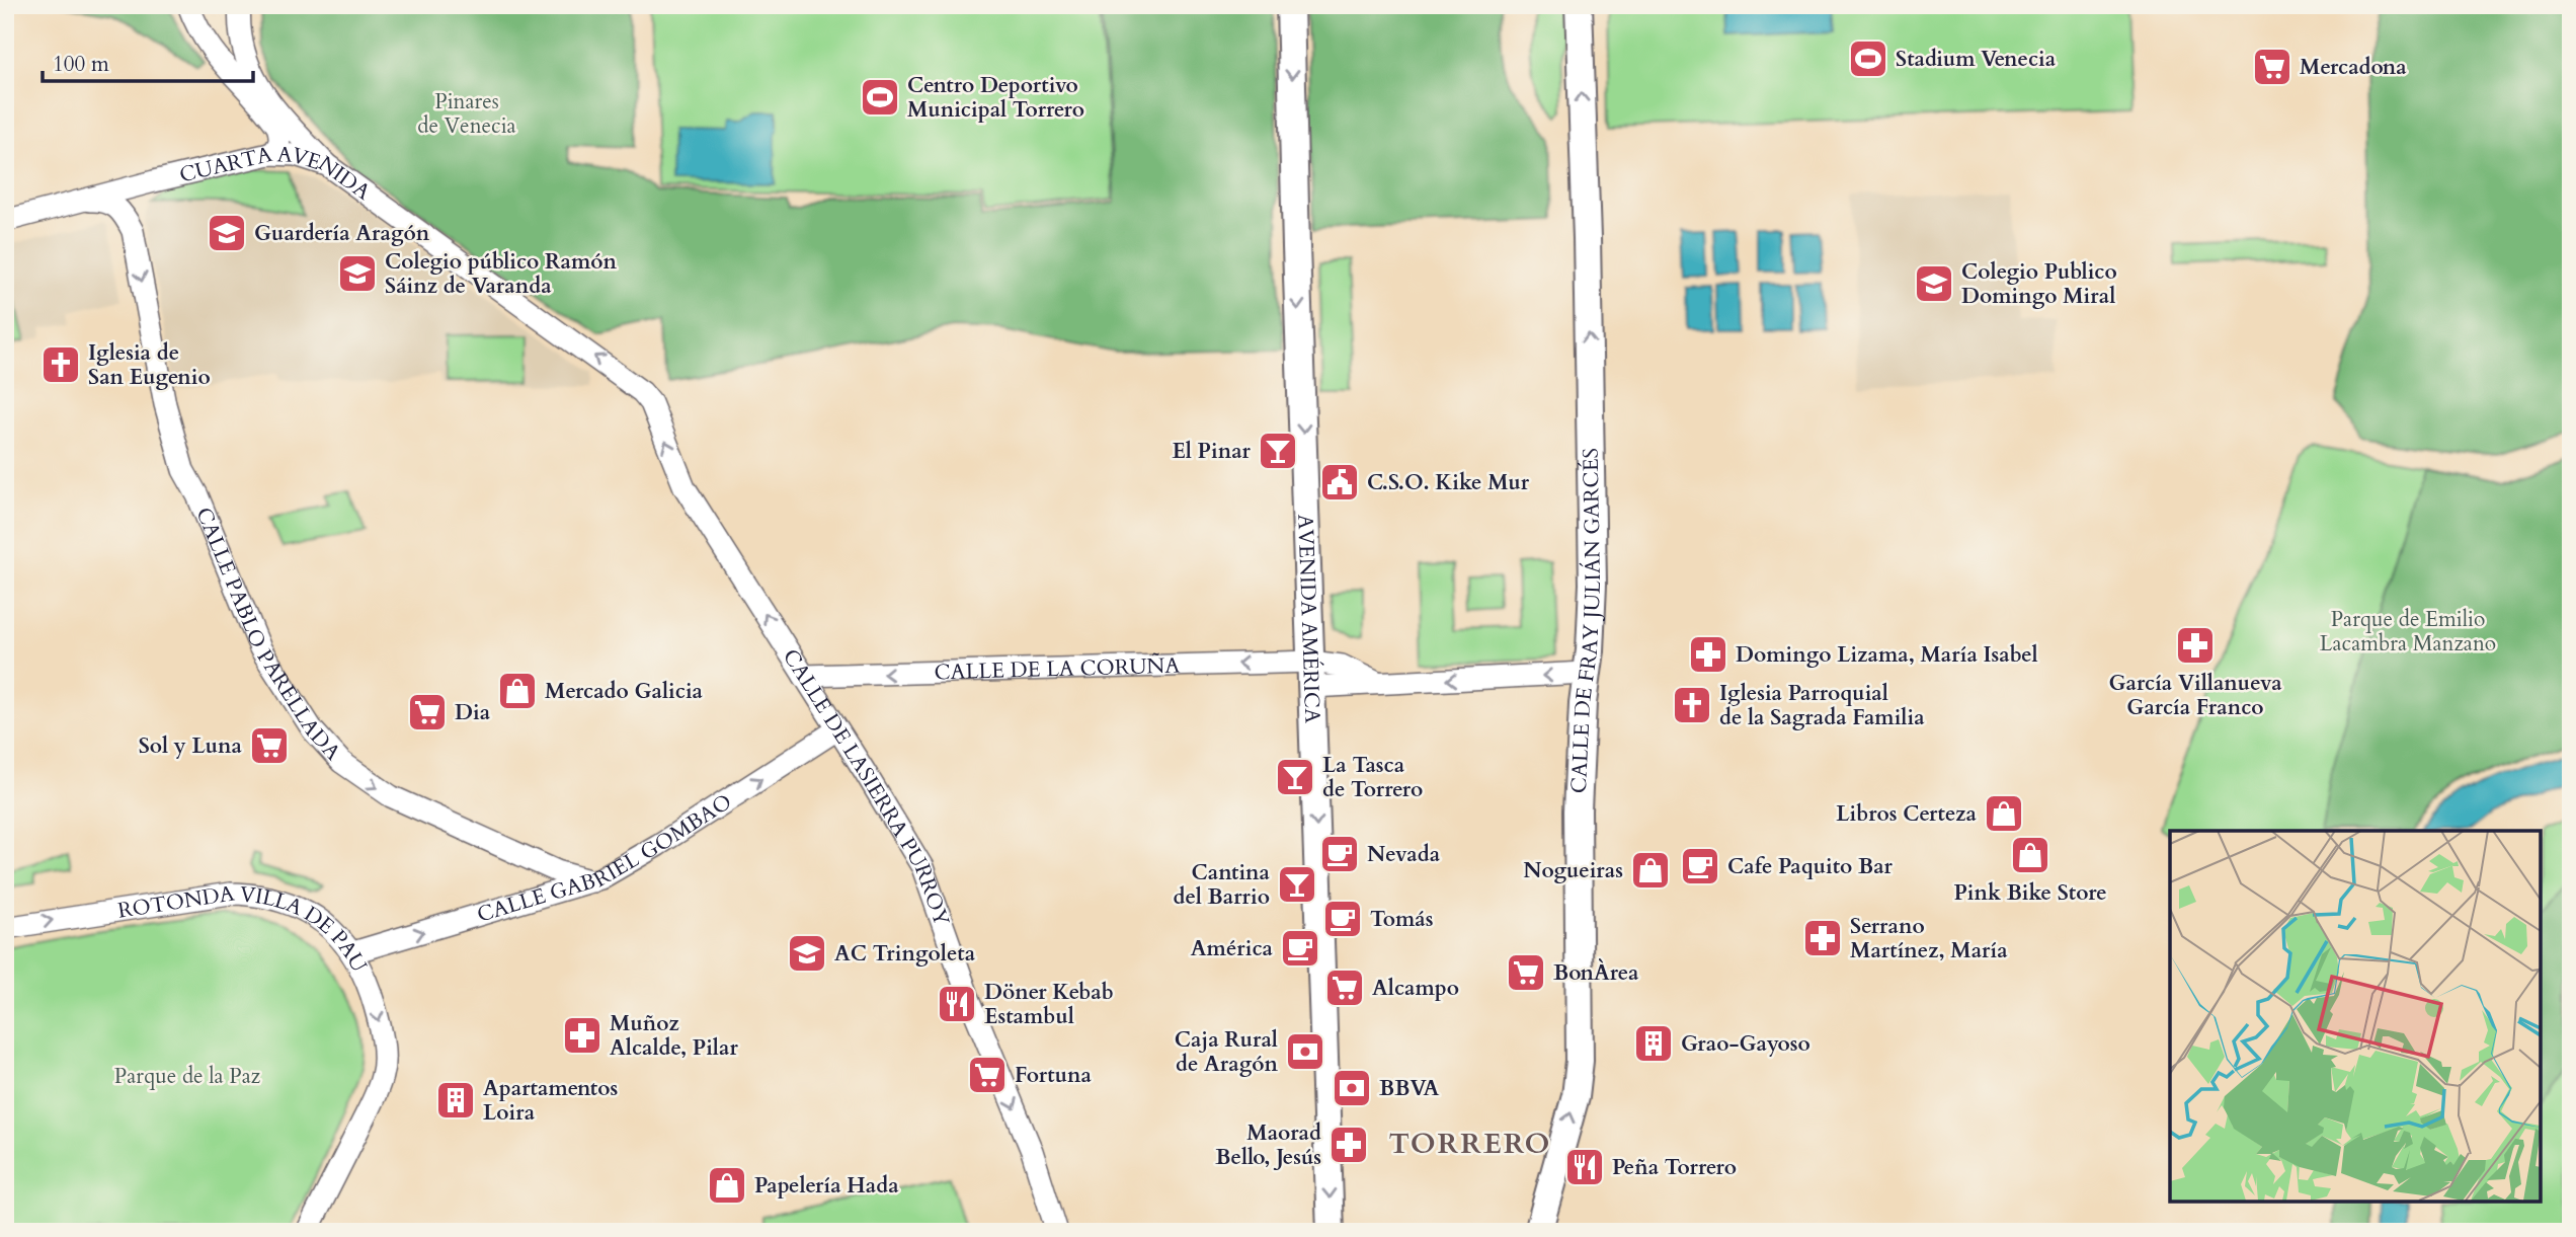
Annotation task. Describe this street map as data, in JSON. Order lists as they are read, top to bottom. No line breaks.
{"streets":{"main road":["AVENIDA AMÉRICA","CALLE DE FRAY JULIÁN GARCÉS"],"street":["CUARTA AVENIDA","CALLE PABLO PARELLADA","CALLE DE LA CORUÑA","CALLE DE LASIERRA PURROY","CALLE GABRIEL GOMBAO","ROTONDA VILLA DE PAU"]},"crossings":[["CUARTA AVENIDA","CALLE PABLO PARELLADA"],["CUARTA AVENIDA","CALLE DE LASIERRA PURROY"],["AVENIDA AMÉRICA","CALLE DE LA CORUÑA"],["CALLE DE FRAY JULIÁN GARCÉS","CALLE DE LA CORUÑA"],["CALLE PABLO PARELLADA","CALLE GABRIEL GOMBAO"],["CALLE DE LA CORUÑA","CALLE DE LASIERRA PURROY"],["CALLE DE LASIERRA PURROY","CALLE GABRIEL GOMBAO"],["CALLE GABRIEL GOMBAO","ROTONDA VILLA DE PAU"]],"one_way":["CUARTA AVENIDA","AVENIDA AMÉRICA","CALLE DE FRAY JULIÁN GARCÉS","CALLE PABLO PARELLADA","CALLE DE LA CORUÑA","CALLE GABRIEL GOMBAO"],"districts":["TORRERO"],"parks":["Pinares de Venecia","Parque de Emilio Lacambra Manzano","Parque de la Paz"],"places":{"sports":["Stadium Venecia","Centro Deportivo Municipal Torrero"],"supermarket":["Mercadona","Dia","Sol y Luna","BonÀrea","Alcampo","Fortuna"],"school or university":["Guardería Aragón","Colegio público Ramón Sáinz de Varanda","Colegio Publico Domingo Miral","AC Tringoleta"],"church":["Iglesia de San Eugenio","Iglesia Parroquial de la Sagrada Familia"],"bar":["El Pinar","La Tasca de Torrero","Cantina del Barrio"],"public building":["C.S.O. Kike Mur"],"pharmacy":["García Villanueva García Franco","Domingo Lizama, María Isabel","Serrano Martínez, María","Muñoz Alcalde, Pilar","Maorad Bello, Jesús"],"shop":["Mercado Galicia","Libros Certeza","Pink Bike Store","Nogueiras","Papelería Hada"],"cafe":["Nevada","Cafe Paquito Bar","Tomás","América"],"restaurant":["Döner Kebab Estambul","Peña Torrero"],"building":["Grao-Gayoso","Apartamentos Loira"],"bank":["Caja Rural de Aragón","BBVA"]},"scale_bar":"100 m"}
